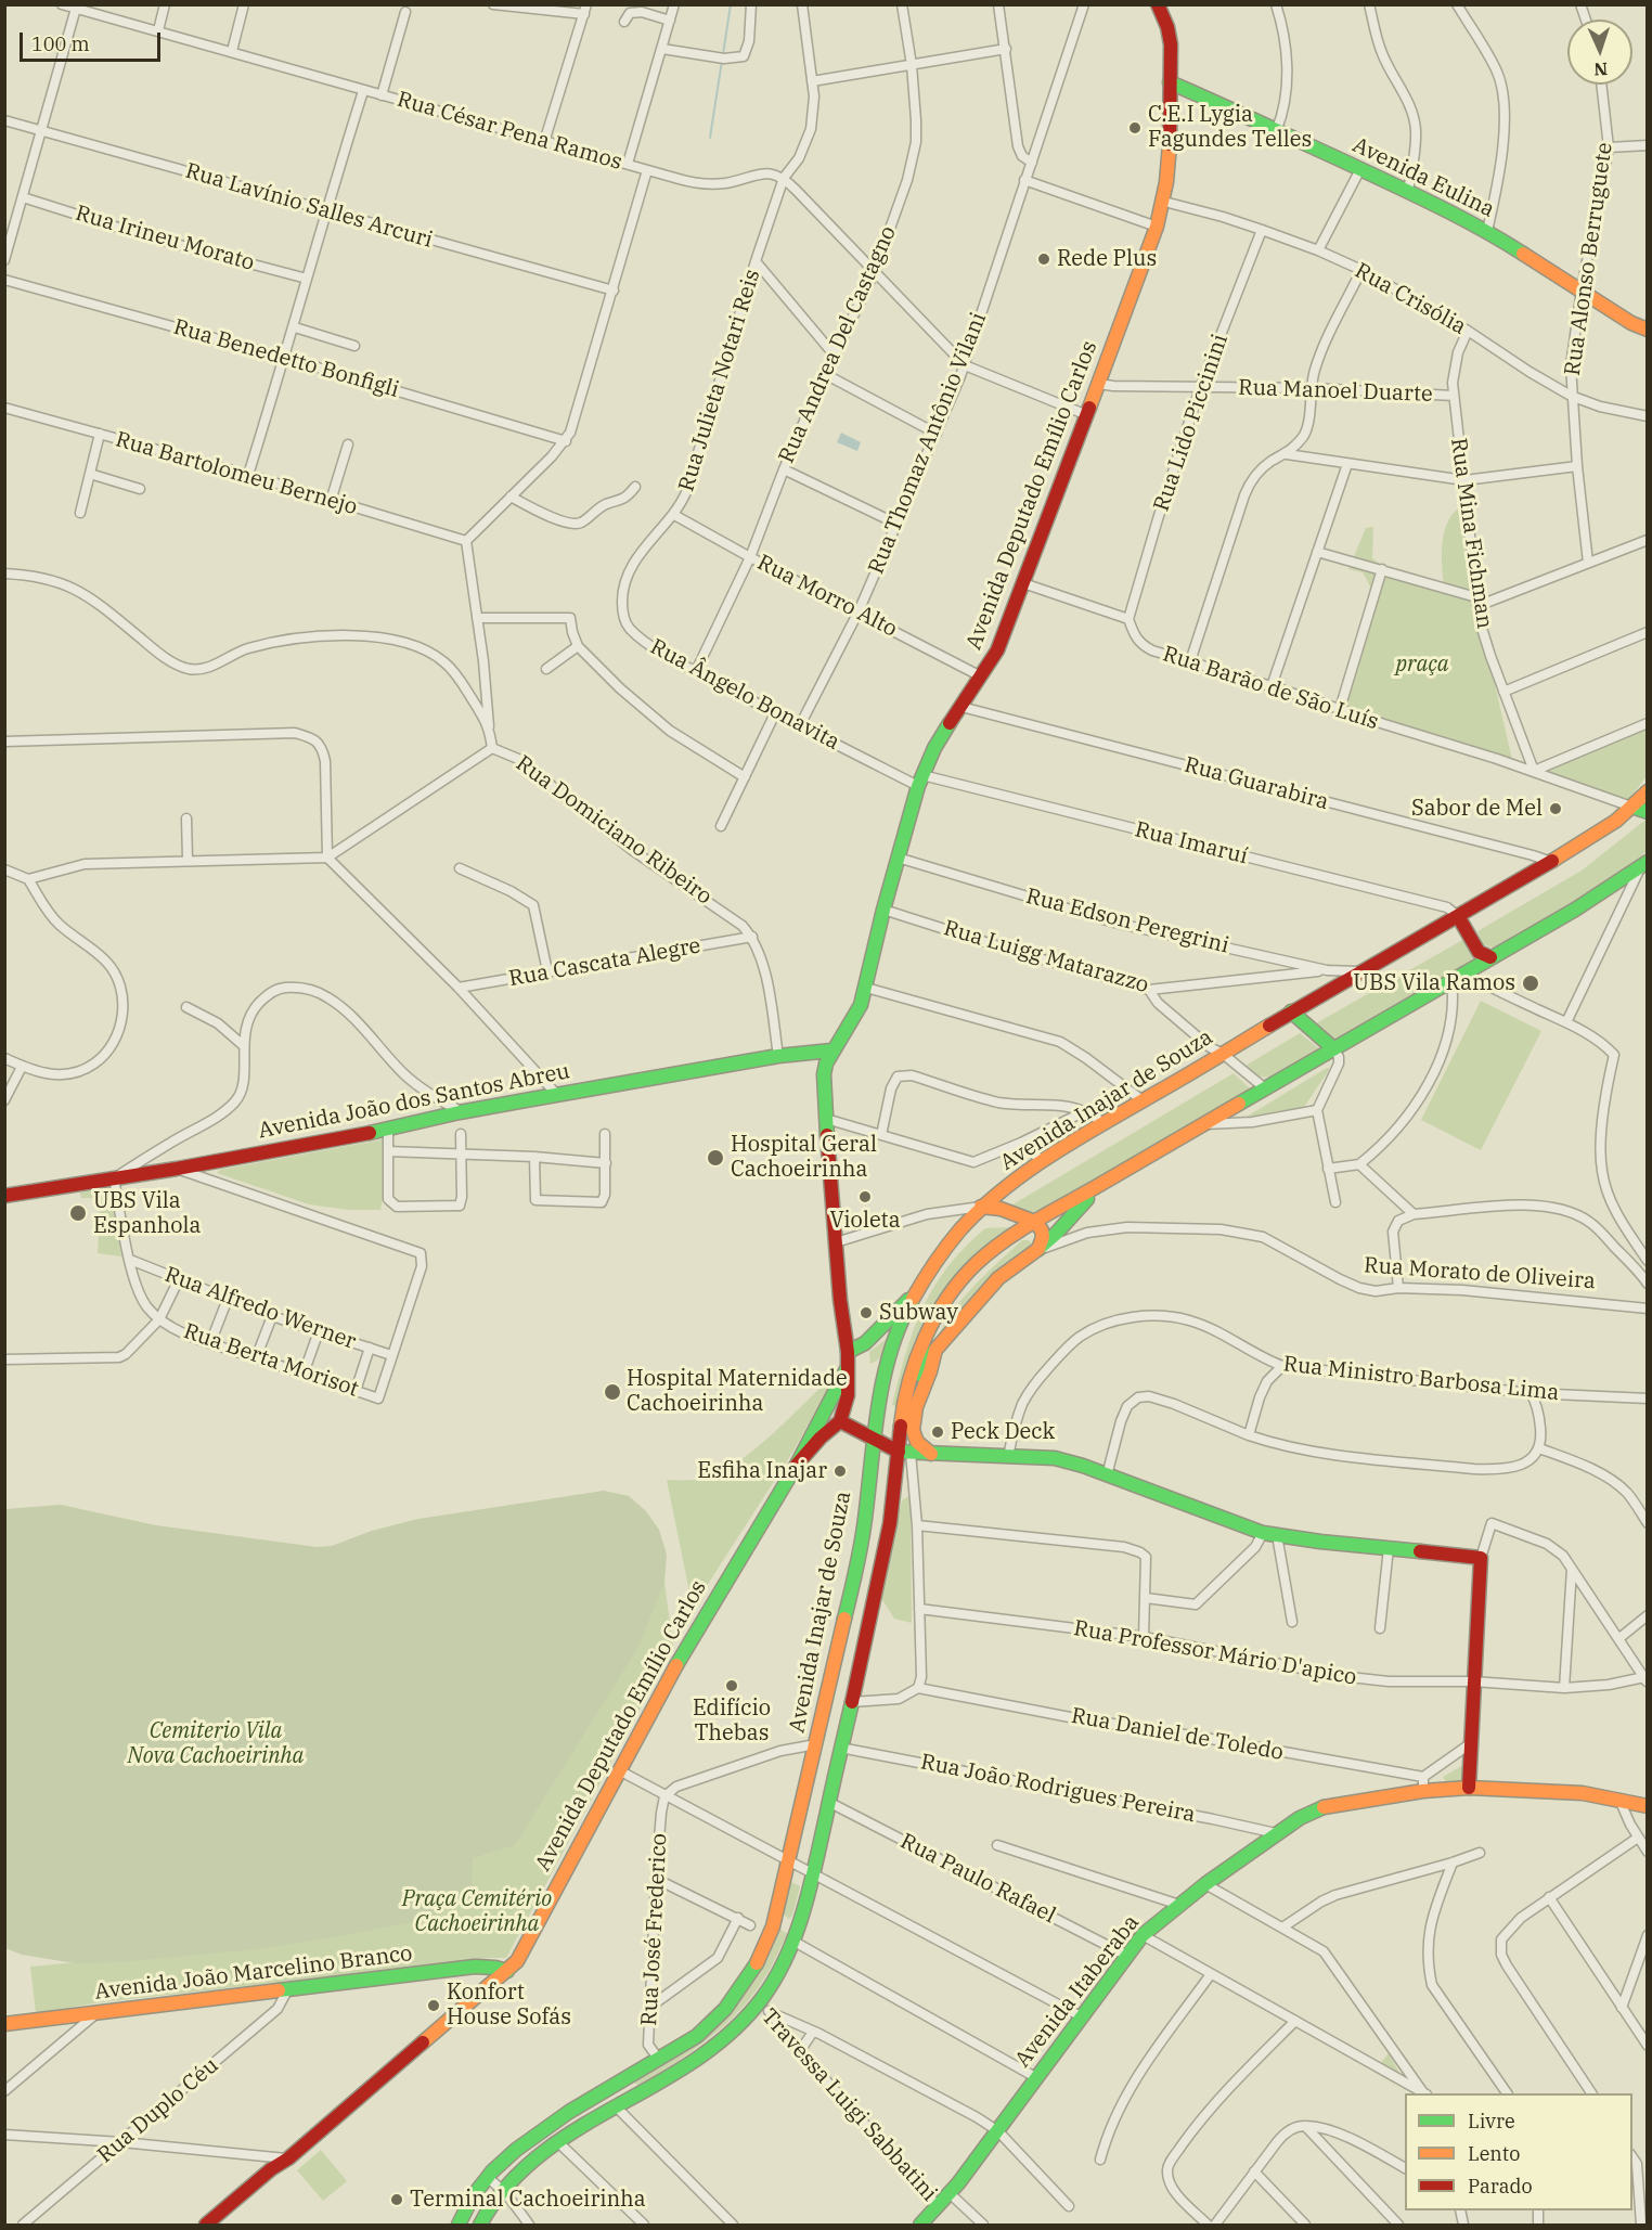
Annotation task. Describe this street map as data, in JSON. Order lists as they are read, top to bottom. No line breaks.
{"streets":{"main road":["Avenida Eulina","Avenida Deputado Emílio Carlos","Avenida Inajar de Souza","Avenida João dos Santos Abreu","Rua Morato de Oliveira","Avenida João Marcelino Branco","Avenida Itaberaba"],"street":["Rua César Pena Ramos","Rua Lavínio Salles Arcuri","Rua Irineu Morato","Rua Alonso Berruguete","Rua Crisólia","Rua Andrea Del Castagno","Rua Benedetto Bonfigli","Rua Julieta Notari Reis","Rua Manoel Duarte","Rua Lido Piccinini","Rua Thomaz Antônio Vilani","Rua Bartolomeu Bernejo","Rua Mina Fichman","Rua Morro Alto","Rua Barão de São Luís","Rua Ângelo Bonavita","Rua Guarabira","Rua Domiciano Ribeiro","Rua Imaruí","Rua Edson Peregrini","Rua Luigg Matarazzo","Rua Cascata Alegre","Rua Alfredo Werner","Rua Berta Morisot","Rua Ministro Barbosa Lima","Rua Professor Mário D'apico","Rua Daniel de Toledo","Rua João Rodrigues Pereira","Rua Paulo Rafael","Rua José Frederico","Travessa Luigi Sabbatini","Rua Duplo Céu"]},"crossings":[["Rua César Pena Ramos","Rua Julieta Notari Reis"],["Avenida Eulina","Rua Alonso Berruguete"],["Avenida Eulina","Avenida Deputado Emílio Carlos"],["Rua Alonso Berruguete","Rua Crisólia"],["Rua Crisólia","Rua Lido Piccinini"],["Rua Crisólia","Avenida Deputado Emílio Carlos"],["Rua Crisólia","Rua Mina Fichman"],["Rua Andrea Del Castagno","Rua Morro Alto"],["Rua Andrea Del Castagno","Rua Ângelo Bonavita"],["Rua Julieta Notari Reis","Rua Morro Alto"],["Rua Julieta Notari Reis","Rua Ângelo Bonavita"],["Rua Manoel Duarte","Rua Lido Piccinini"],["Rua Manoel Duarte","Avenida Deputado Emílio Carlos"],["Rua Manoel Duarte","Rua Mina Fichman"],["Rua Lido Piccinini","Rua Barão de São Luís"],["Rua Thomaz Antônio Vilani","Rua Morro Alto"],["Rua Thomaz Antônio Vilani","Rua Ângelo Bonavita"],["Avenida Deputado Emílio Carlos","Rua Morro Alto"],["Avenida Deputado Emílio Carlos","Rua Ângelo Bonavita"],["Avenida Deputado Emílio Carlos","Rua Guarabira"],["Avenida Deputado Emílio Carlos","Rua Imaruí"],["Avenida Deputado Emílio Carlos","Rua Edson Peregrini"],["Avenida Deputado Emílio Carlos","Rua Luigg Matarazzo"],["Avenida Deputado Emílio Carlos","Avenida João dos Santos Abreu"],["Avenida Deputado Emílio Carlos","Avenida João Marcelino Branco"],["Rua Mina Fichman","Rua Barão de São Luís"],["Rua Barão de São Luís","Avenida Inajar de Souza"],["Rua Ângelo Bonavita","Rua Imaruí"],["Rua Guarabira","Avenida Inajar de Souza"],["Rua Domiciano Ribeiro","Rua Cascata Alegre"],["Rua Domiciano Ribeiro","Avenida João dos Santos Abreu"],["Rua Imaruí","Avenida Inajar de Souza"],["Rua Edson Peregrini","Rua Luigg Matarazzo"],["Rua Edson Peregrini","Avenida Inajar de Souza"],["Avenida Inajar de Souza","Rua José Frederico"],["Avenida João dos Santos Abreu","Rua Berta Morisot"],["Rua Alfredo Werner","Rua Berta Morisot"],["Rua Daniel de Toledo","Avenida Itaberaba"],["Rua João Rodrigues Pereira","Avenida Itaberaba"],["Rua Paulo Rafael","Avenida Itaberaba"],["Avenida João Marcelino Branco","Rua Duplo Céu"],["Avenida Itaberaba","Travessa Luigi Sabbatini"]],"parks":["praça","Cemiterio Vila Nova Cachoeirinha","Praça Cemitério Cachoeirinha"],"places":["C.E.I Lygia Fagundes Telles","Rede Plus","Sabor de Mel","UBS Vila Ramos","Hospital Geral Cachoeirinha","Violeta","UBS Vila Espanhola","Subway","Hospital Maternidade Cachoeirinha","Peck Deck","Esfiha Inajar","Edifício Thebas","Konfort House Sofás","Terminal Cachoeirinha"],"legend":["Livre","Lento","Parado"],"scale_bar":"100 m","north":"bottom"}
